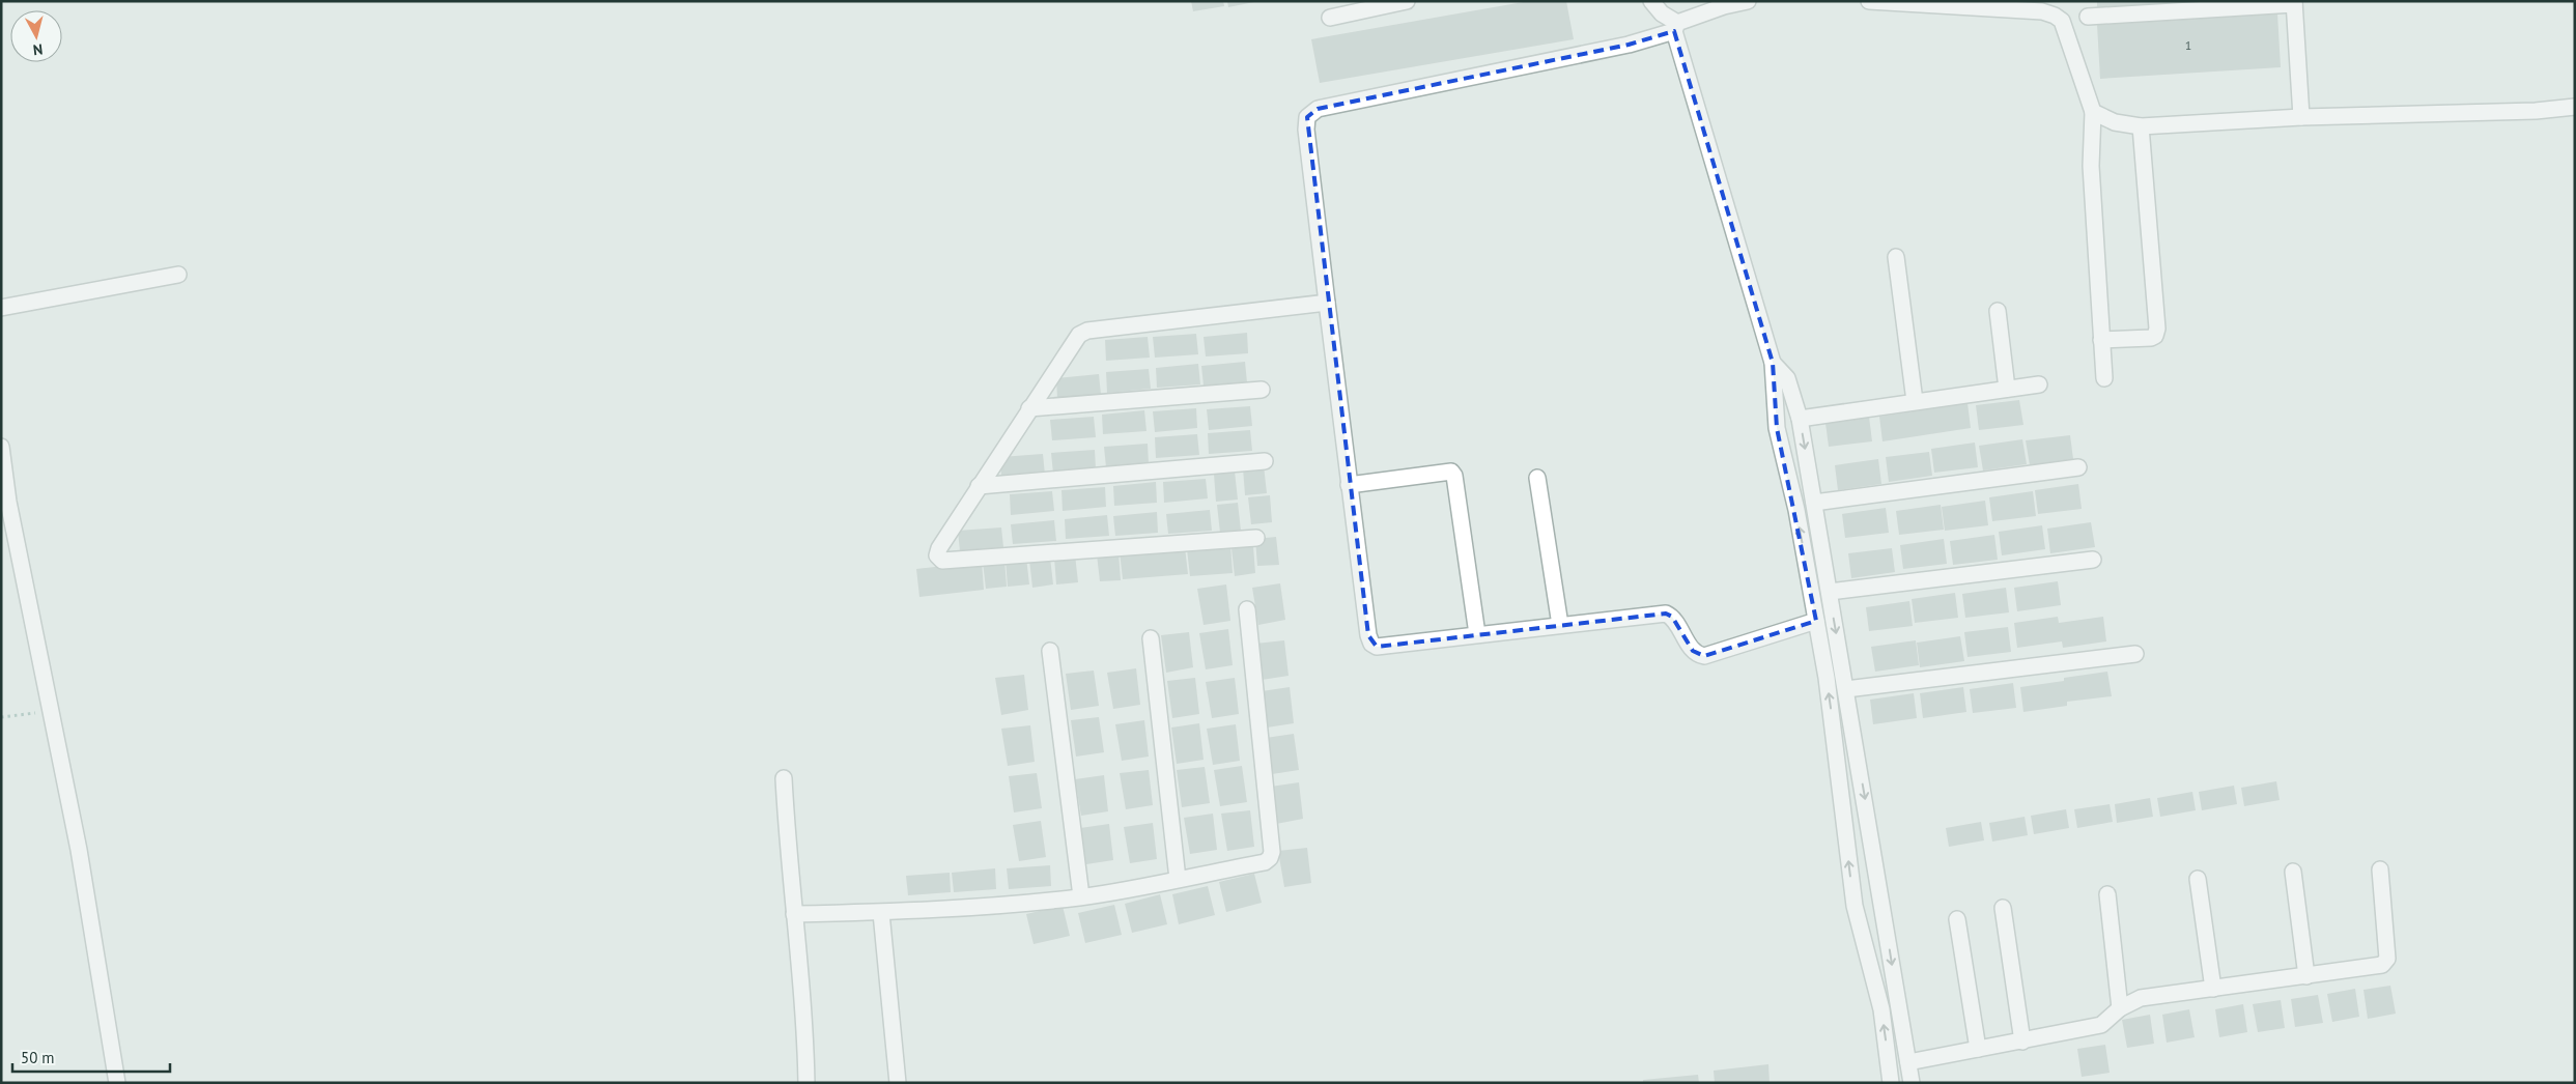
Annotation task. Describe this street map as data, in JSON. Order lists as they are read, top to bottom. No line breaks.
{"house_numbers":["1"],"scale_bar":"50 m","north":"bottom"}
